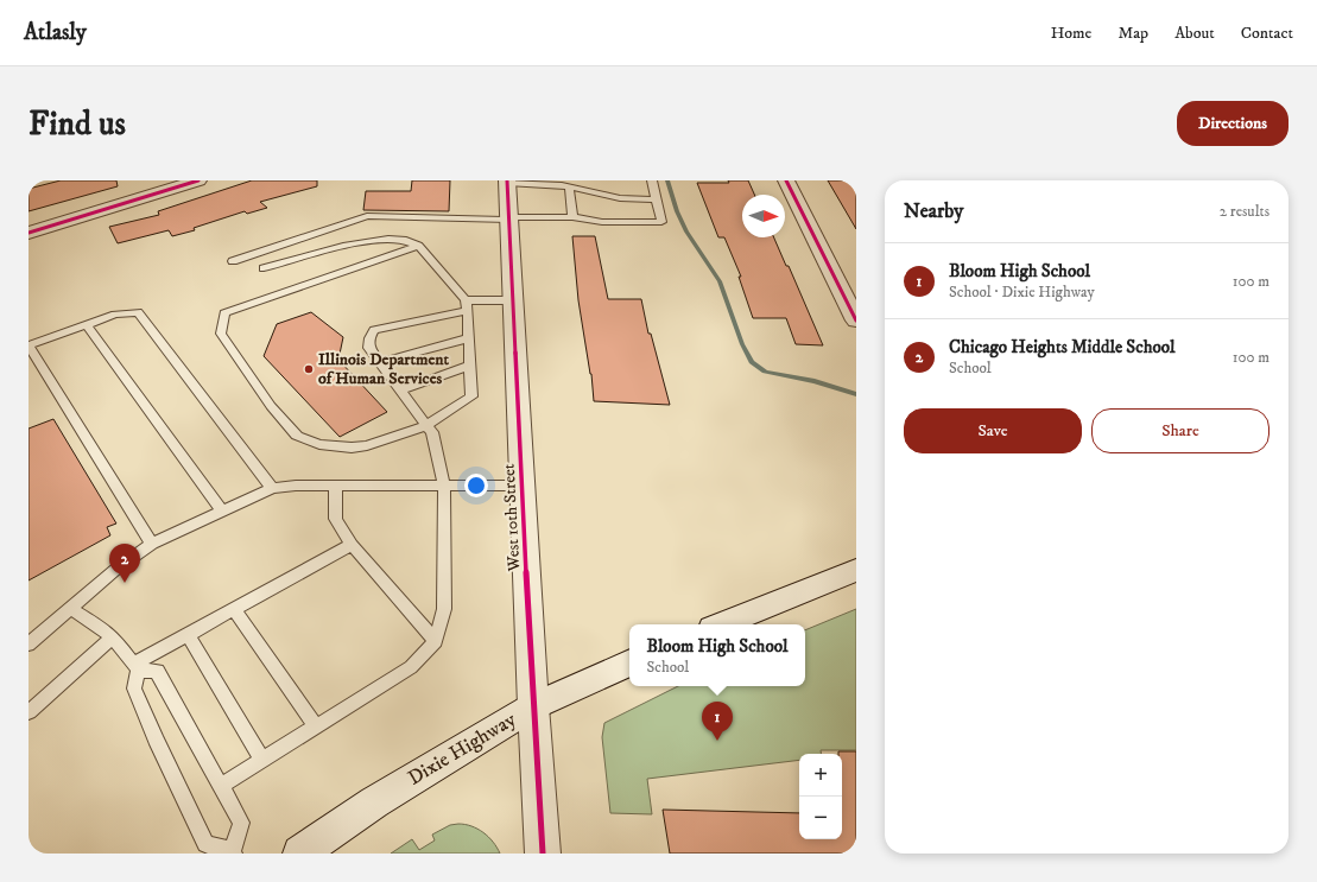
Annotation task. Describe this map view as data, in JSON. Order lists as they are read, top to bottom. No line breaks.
{"streets":{"street":["West 10th Street","Dixie Highway"]},"crossings":[["West 10th Street","Dixie Highway"]],"places":["Illinois Department of Human Services"],"north":"right","page":{"header":"Atlasly","nav":["Home","Map","About","Contact"],"buttons":["Directions",["Save","Share"]],"title":"Find us","heading":["Nearby","2 results"],"list":[{"mark":"1","name":"Bloom High School","note":"School · Dixie Highway","value":"100 m"},{"mark":"2","name":"Chicago Heights Middle School","note":"School","value":"100 m"}],"pins":["2","1"],"popup":["Bloom High School","School"],"map_buttons":["+","−"]}}
